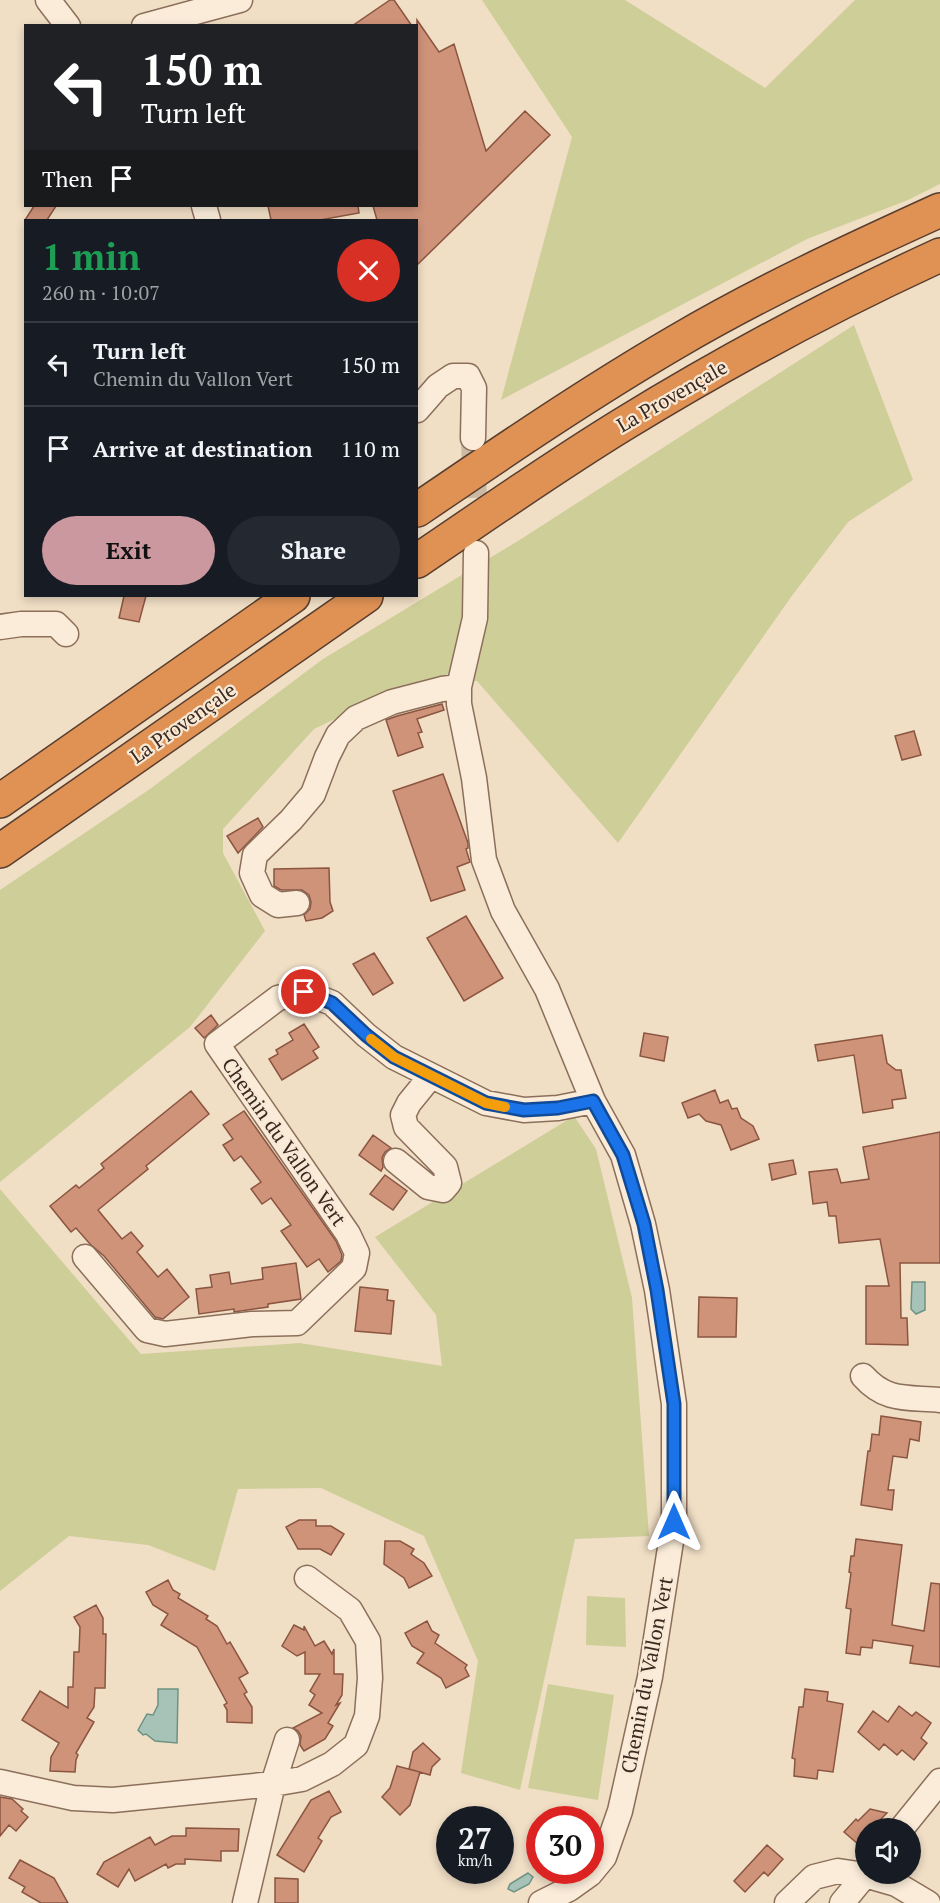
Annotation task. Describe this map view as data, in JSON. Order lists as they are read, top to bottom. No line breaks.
{"streets":{"highway":["La Provençale"],"street":["Chemin du Vallon Vert"]},"page":{"turn":["150 m","Turn left"],"then":"Then","heading":["1 min","260 m · 10:07"],"list":[{"name":"Turn left","note":"Chemin du Vallon Vert","value":"150 m"},{"name":"Arrive at destination","value":"110 m"}],"buttons":["Exit","Share"],"speed":"27 km/h","limit":"30"}}
